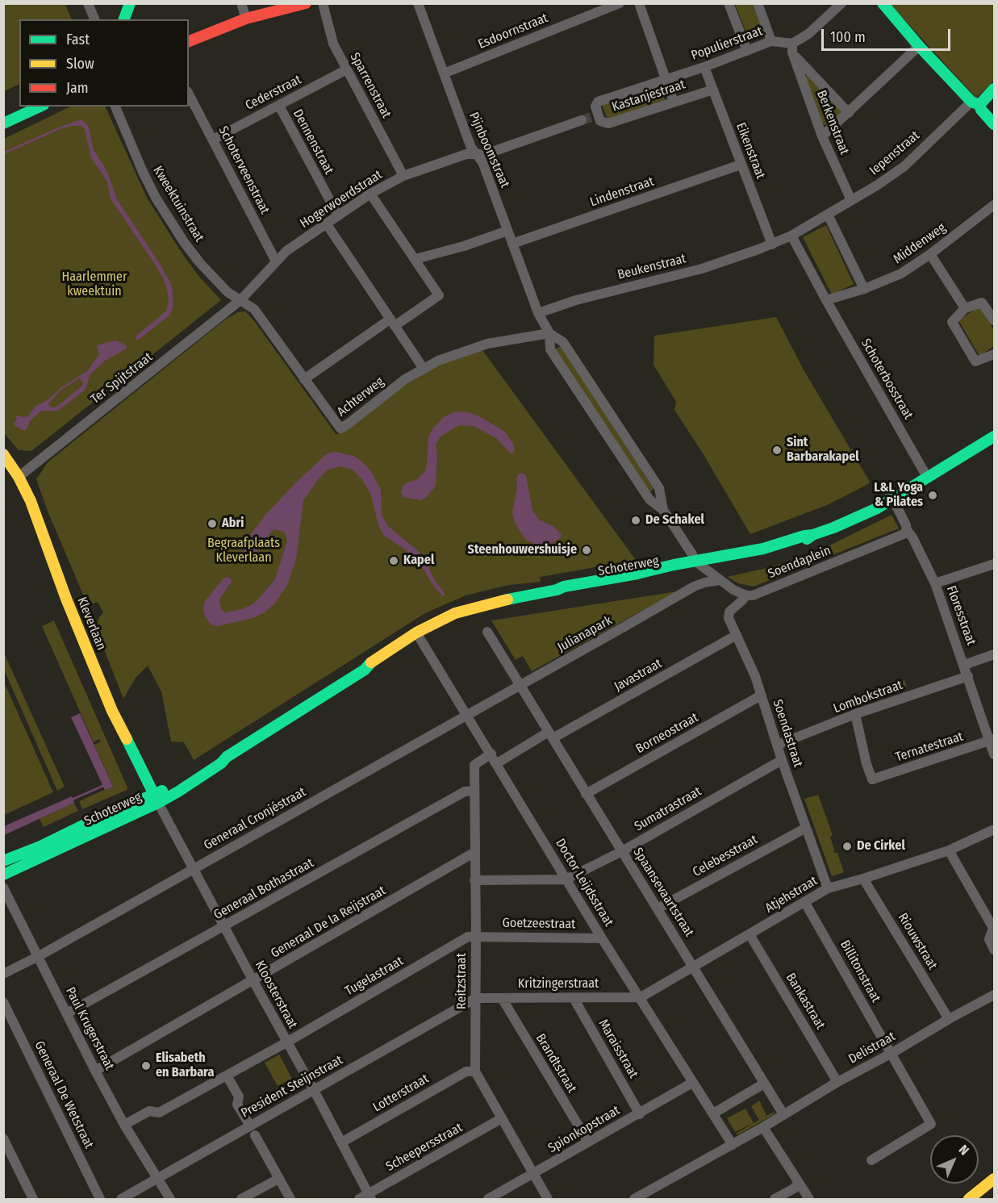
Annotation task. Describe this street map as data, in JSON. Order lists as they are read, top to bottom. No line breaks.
{"streets":{"main road":["Soendaplein","Schoterweg","Kleverlaan"],"street":["Esdoornstraat","Populierstraat","Sparrenstraat","Cederstraat","Kastanjestraat","Berkenstraat","Dennenstraat","Pijnboomstraat","Eikenstraat","Iepenstraat","Schoterveenstraat","Lindenstraat","Hogerwoerdstraat","Kweektuinstraat","Middenweg","Beukenstraat","Ter Spijtstraat","Schoterbosstraat","Achterweg","Floresstraat","Julianapark","Javastraat","Lombokstraat","Borneostraat","Soendastraat","Ternatestraat","Sumatrastraat","Generaal Cronjéstraat","Celebesstraat","Doctor Leijdsstraat","Generaal Bothastraat","Spaansevaartstraat","Atjehstraat","Generaal De la Reijstraat","Goetzeestraat","Riouwstraat","Billitonstraat","Tugelastraat","Reitzstraat","Kritzingerstraat","Kloosterstraat","Bankastraat","Paul Krugerstraat","Delistraat","Maraisstraat","Brandtstraat","President Steijnstraat","Lotterstraat","Generaal De Wetstraat","Spionkopstraat","Scheepersstraat"]},"crossings":[["Esdoornstraat","Pijnboomstraat"],["Populierstraat","Kastanjestraat"],["Populierstraat","Berkenstraat"],["Populierstraat","Eikenstraat"],["Sparrenstraat","Cederstraat"],["Sparrenstraat","Hogerwoerdstraat"],["Cederstraat","Dennenstraat"],["Cederstraat","Schoterveenstraat"],["Kastanjestraat","Eikenstraat"],["Berkenstraat","Iepenstraat"],["Dennenstraat","Hogerwoerdstraat"],["Pijnboomstraat","Lindenstraat"],["Pijnboomstraat","Hogerwoerdstraat"],["Pijnboomstraat","Beukenstraat"],["Pijnboomstraat","Achterweg"],["Pijnboomstraat","Soendaplein"],["Pijnboomstraat","Schoterweg"],["Eikenstraat","Lindenstraat"],["Eikenstraat","Beukenstraat"],["Iepenstraat","Beukenstraat"],["Iepenstraat","Schoterbosstraat"],["Schoterveenstraat","Hogerwoerdstraat"],["Hogerwoerdstraat","Kweektuinstraat"],["Hogerwoerdstraat","Ter Spijtstraat"],["Hogerwoerdstraat","Achterweg"],["Kweektuinstraat","Ter Spijtstraat"],["Kweektuinstraat","Achterweg"],["Middenweg","Schoterbosstraat"],["Beukenstraat","Schoterbosstraat"],["Ter Spijtstraat","Achterweg"],["Ter Spijtstraat","Kleverlaan"],["Schoterbosstraat","Soendaplein"],["Soendaplein","Schoterweg"],["Soendaplein","Floresstraat"],["Soendaplein","Soendastraat"],["Schoterweg","Kleverlaan"],["Schoterweg","Doctor Leijdsstraat"],["Schoterweg","Kloosterstraat"],["Floresstraat","Lombokstraat"],["Floresstraat","Ternatestraat"],["Kleverlaan","Kloosterstraat"],["Julianapark","Generaal Cronjéstraat"],["Julianapark","Spaansevaartstraat"],["Javastraat","Soendastraat"],["Javastraat","Doctor Leijdsstraat"],["Javastraat","Spaansevaartstraat"],["Lombokstraat","Soendastraat"],["Lombokstraat","Ternatestraat"],["Borneostraat","Soendastraat"],["Borneostraat","Spaansevaartstraat"],["Soendastraat","Sumatrastraat"],["Soendastraat","Celebesstraat"],["Soendastraat","Atjehstraat"],["Sumatrastraat","Doctor Leijdsstraat"],["Sumatrastraat","Spaansevaartstraat"],["Generaal Cronjéstraat","Doctor Leijdsstraat"],["Generaal Cronjéstraat","Spaansevaartstraat"],["Generaal Cronjéstraat","Kloosterstraat"],["Generaal Cronjéstraat","Paul Krugerstraat"],["Celebesstraat","Spaansevaartstraat"],["Doctor Leijdsstraat","Atjehstraat"],["Doctor Leijdsstraat","Goetzeestraat"],["Doctor Leijdsstraat","Reitzstraat"],["Doctor Leijdsstraat","Kritzingerstraat"],["Doctor Leijdsstraat","Delistraat"],["Doctor Leijdsstraat","Spionkopstraat"],["Generaal Bothastraat","Reitzstraat"],["Generaal Bothastraat","Kloosterstraat"],["Generaal Bothastraat","Paul Krugerstraat"],["Spaansevaartstraat","Atjehstraat"],["Spaansevaartstraat","Delistraat"],["Atjehstraat","Riouwstraat"],["Atjehstraat","Billitonstraat"],["Atjehstraat","Kritzingerstraat"],["Atjehstraat","Bankastraat"],["Generaal De la Reijstraat","Reitzstraat"],["Generaal De la Reijstraat","Kloosterstraat"],["Generaal De la Reijstraat","Paul Krugerstraat"],["Goetzeestraat","Tugelastraat"],["Goetzeestraat","Reitzstraat"],["Riouwstraat","Delistraat"],["Billitonstraat","Delistraat"],["Tugelastraat","Reitzstraat"],["Tugelastraat","Kloosterstraat"],["Reitzstraat","Kritzingerstraat"],["Reitzstraat","President Steijnstraat"],["Reitzstraat","Lotterstraat"],["Kritzingerstraat","Maraisstraat"],["Kritzingerstraat","Brandtstraat"],["Kritzingerstraat","President Steijnstraat"],["Kloosterstraat","President Steijnstraat"],["Kloosterstraat","Lotterstraat"],["Kloosterstraat","Scheepersstraat"],["Bankastraat","Delistraat"],["Paul Krugerstraat","President Steijnstraat"],["Maraisstraat","Spionkopstraat"],["Brandtstraat","Spionkopstraat"]],"parks":["Haarlemmer kweektuin","Begraafplaats Kleverlaan"],"places":["Sint Barbarakapel","L&L Yoga & Pilates","De Schakel","Abri","Steenhouwershuisje","Kapel","De Cirkel","Elisabeth en Barbara"],"legend":["Fast","Slow","Jam"],"scale_bar":"100 m","north":"top right"}
